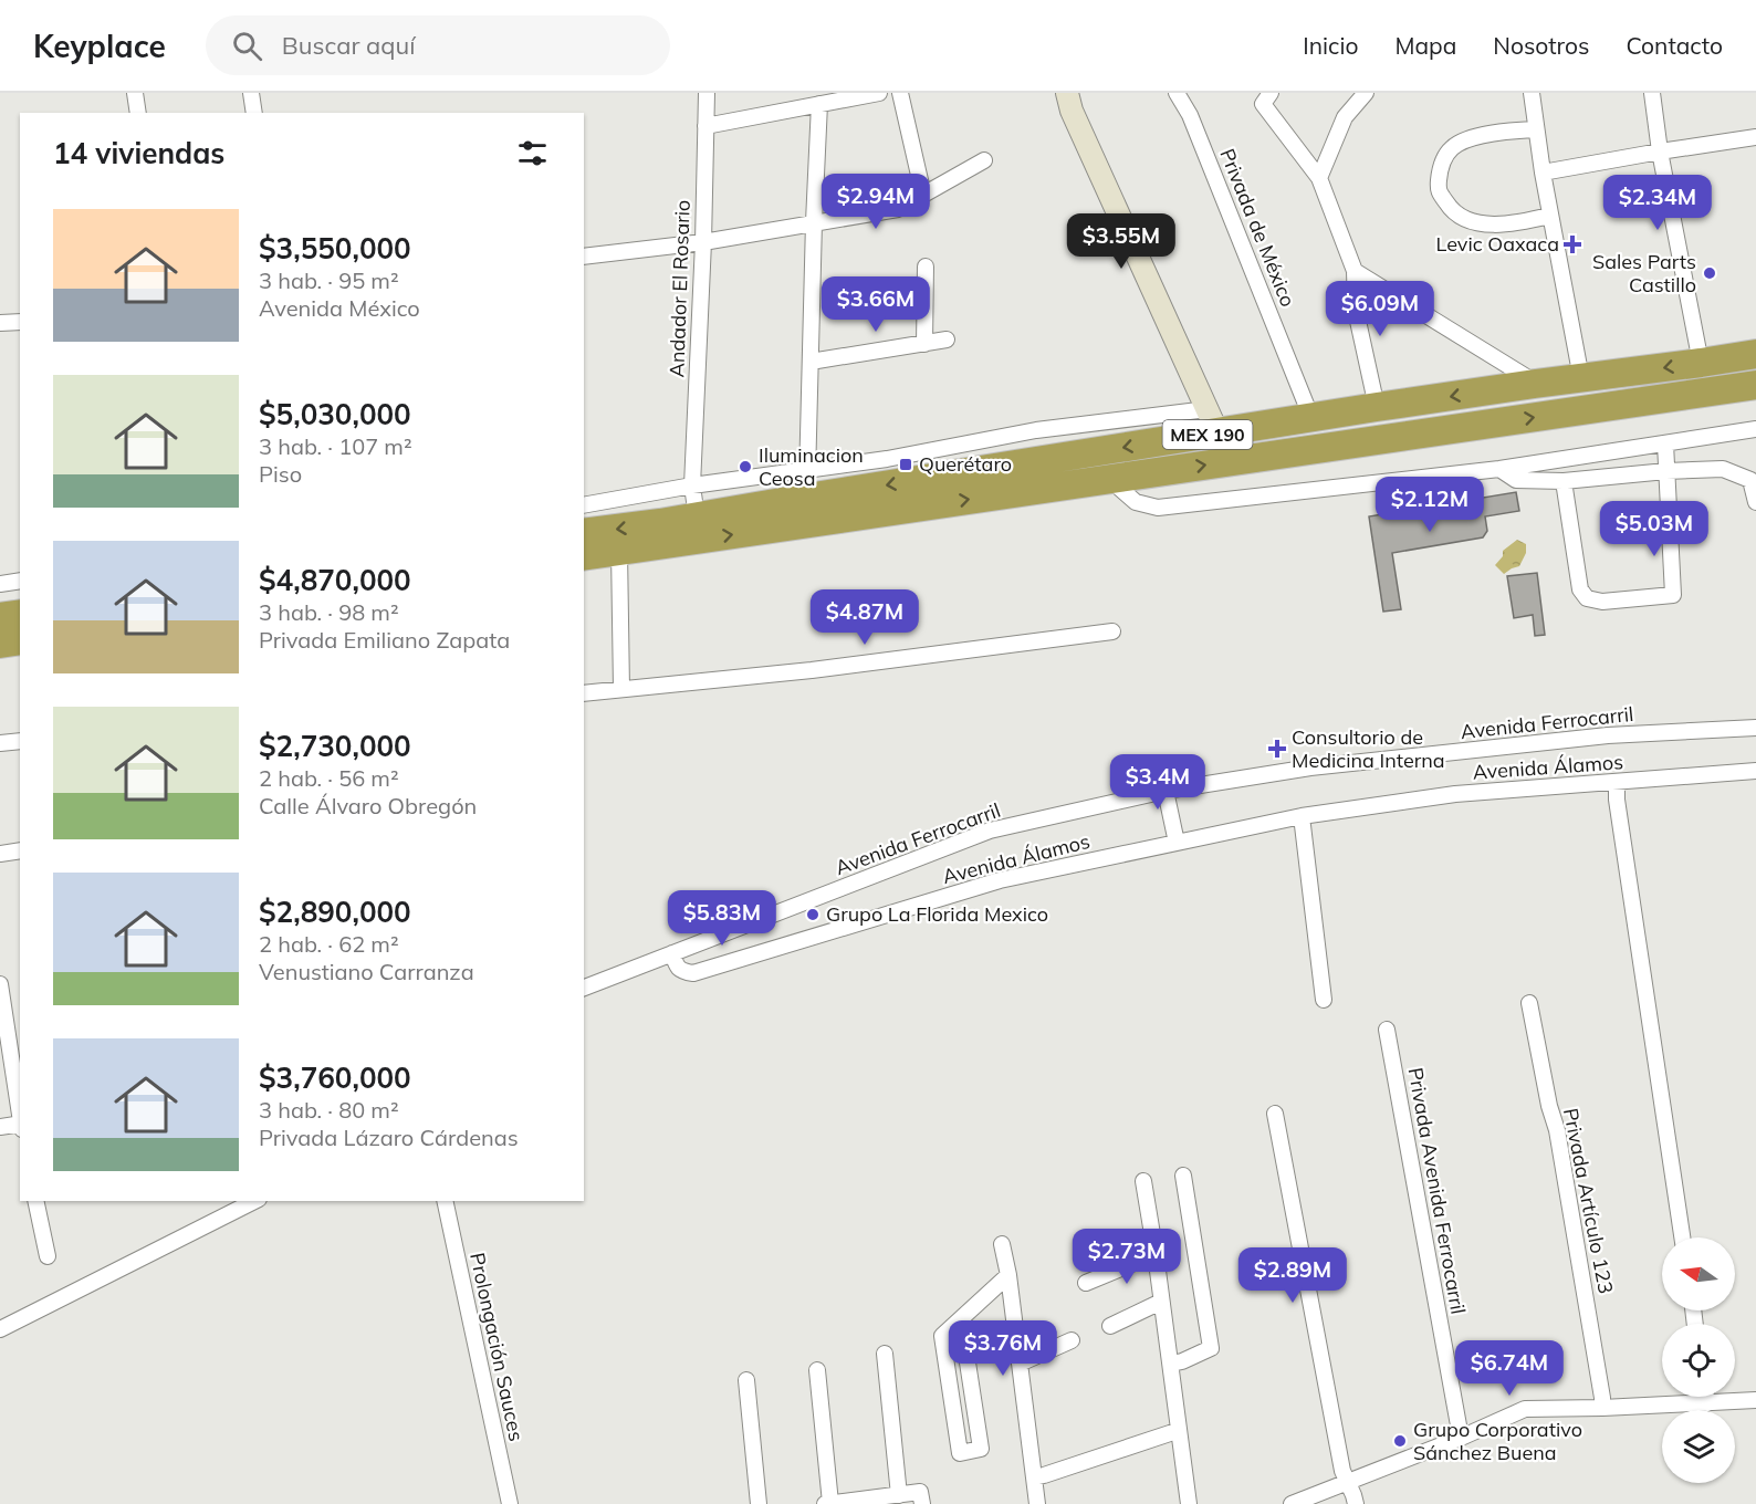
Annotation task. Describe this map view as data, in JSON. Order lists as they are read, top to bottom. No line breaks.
{"streets":{"highway":["MEX 190"],"street":["Privada de México","Andador El Rosario","Avenida Ferrocarril","Avenida Álamos","Privada Avenida Ferrocarril","Privada Artículo 123","Prolongación Sauces"]},"crossings":[["Privada de México","MEX 190"],["Andador El Rosario","MEX 190"],["Avenida Ferrocarril","Avenida Álamos"]],"places":{"health":["Levic Oaxaca","Consultorio de Medicina Interna"],"other":["Sales Parts Castillo","Iluminacion Ceosa","Grupo La Florida Mexico","Grupo Corporativo Sánchez Buena"],"transit":["Querétaro"]},"north":"left","page":{"header":"Keyplace","search":"Buscar aquí","nav":["Inicio","Mapa","Nosotros","Contacto"],"heading":"14 viviendas","price":["$2.94M","$2.34M","$3.55M","$3.66M","$6.09M","$2.12M","$5.03M","$4.87M","$3.4M","$5.83M","$2.73M","$2.89M","$3.76M","$6.74M"],"list":[{"name":"$3,550,000","note":"3 hab. · 95 m² · Avenida México"},{"name":"$5,030,000","note":"3 hab. · 107 m² · Piso"},{"name":"$4,870,000","note":"3 hab. · 98 m² · Privada Emiliano Zapata"},{"name":"$2,730,000","note":"2 hab. · 56 m² · Calle Álvaro Obregón"},{"name":"$2,890,000","note":"2 hab. · 62 m² · Venustiano Carranza"},{"name":"$3,760,000","note":"3 hab. · 80 m² · Privada Lázaro Cárdenas"}]}}
